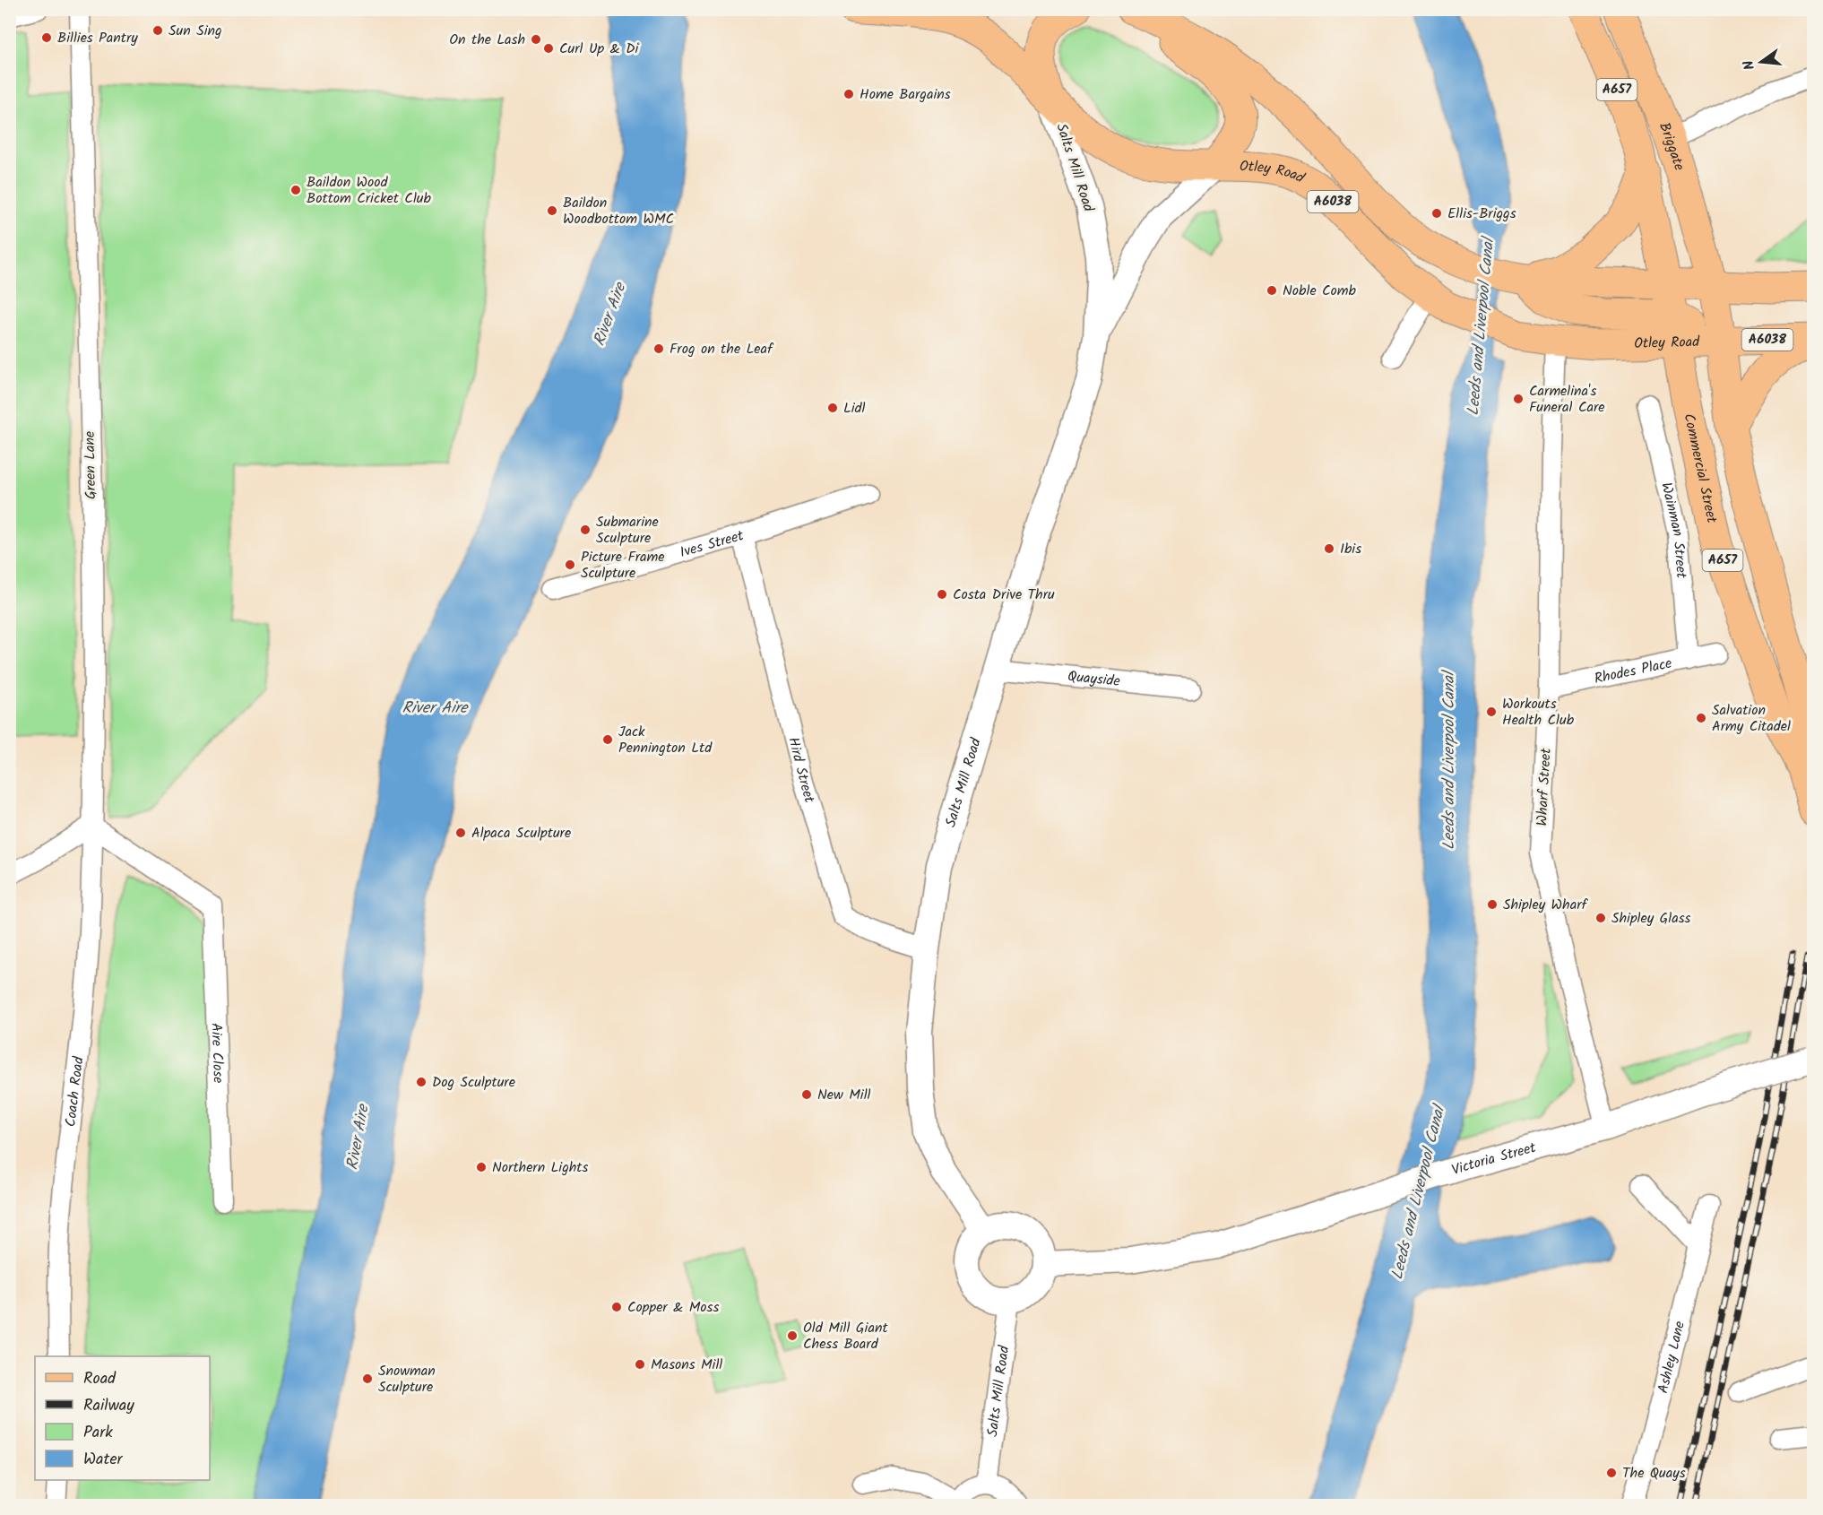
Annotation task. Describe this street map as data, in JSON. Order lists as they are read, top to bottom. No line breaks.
{"streets":{"main road":["A657","Briggate","Otley Road","A6038","Commercial Street"],"street":["Salts Mill Road","Green Lane","Wainman Street","Ives Street","Rhodes Place","Quayside","Hird Street","Wharf Street","Aire Close","Coach Road","Victoria Street","Ashley Lane"]},"crossings":[["A657","A6038"],["A657","Commercial Street"],["Briggate","A6038"],["Briggate","Commercial Street"],["Salts Mill Road","Otley Road"],["Salts Mill Road","A6038"],["Salts Mill Road","Quayside"],["Salts Mill Road","Hird Street"],["Salts Mill Road","Victoria Street"],["Otley Road","A6038"],["Otley Road","Commercial Street"],["Otley Road","Wharf Street"],["A6038","Commercial Street"],["Green Lane","Aire Close"],["Green Lane","Coach Road"],["Wainman Street","Rhodes Place"],["Ives Street","Hird Street"],["Rhodes Place","Wharf Street"],["Wharf Street","Victoria Street"],["Aire Close","Coach Road"]],"water":["River Aire","Leeds and Liverpool Canal"],"places":["Sun Sing","Billies Pantry","On the Lash","Curl Up & Di","Home Bargains","Baildon Wood Bottom Cricket Club","Baildon Woodbottom WMC","Ellis-Briggs","Noble Comb","Frog on the Leaf","Carmelina's Funeral Care","Lidl","Submarine Sculpture","Ibis","Picture Frame Sculpture","Costa Drive Thru","Workouts Health Club","Salvation Army Citadel","Jack Pennington Ltd","Alpaca Sculpture","Shipley Wharf","Shipley Glass","Dog Sculpture","New Mill","Northern Lights","Copper & Moss","Old Mill Giant Chess Board","Masons Mill","Snowman Sculpture","The Quays"],"legend":["Road","Railway","Park","Water"],"north":"left"}
